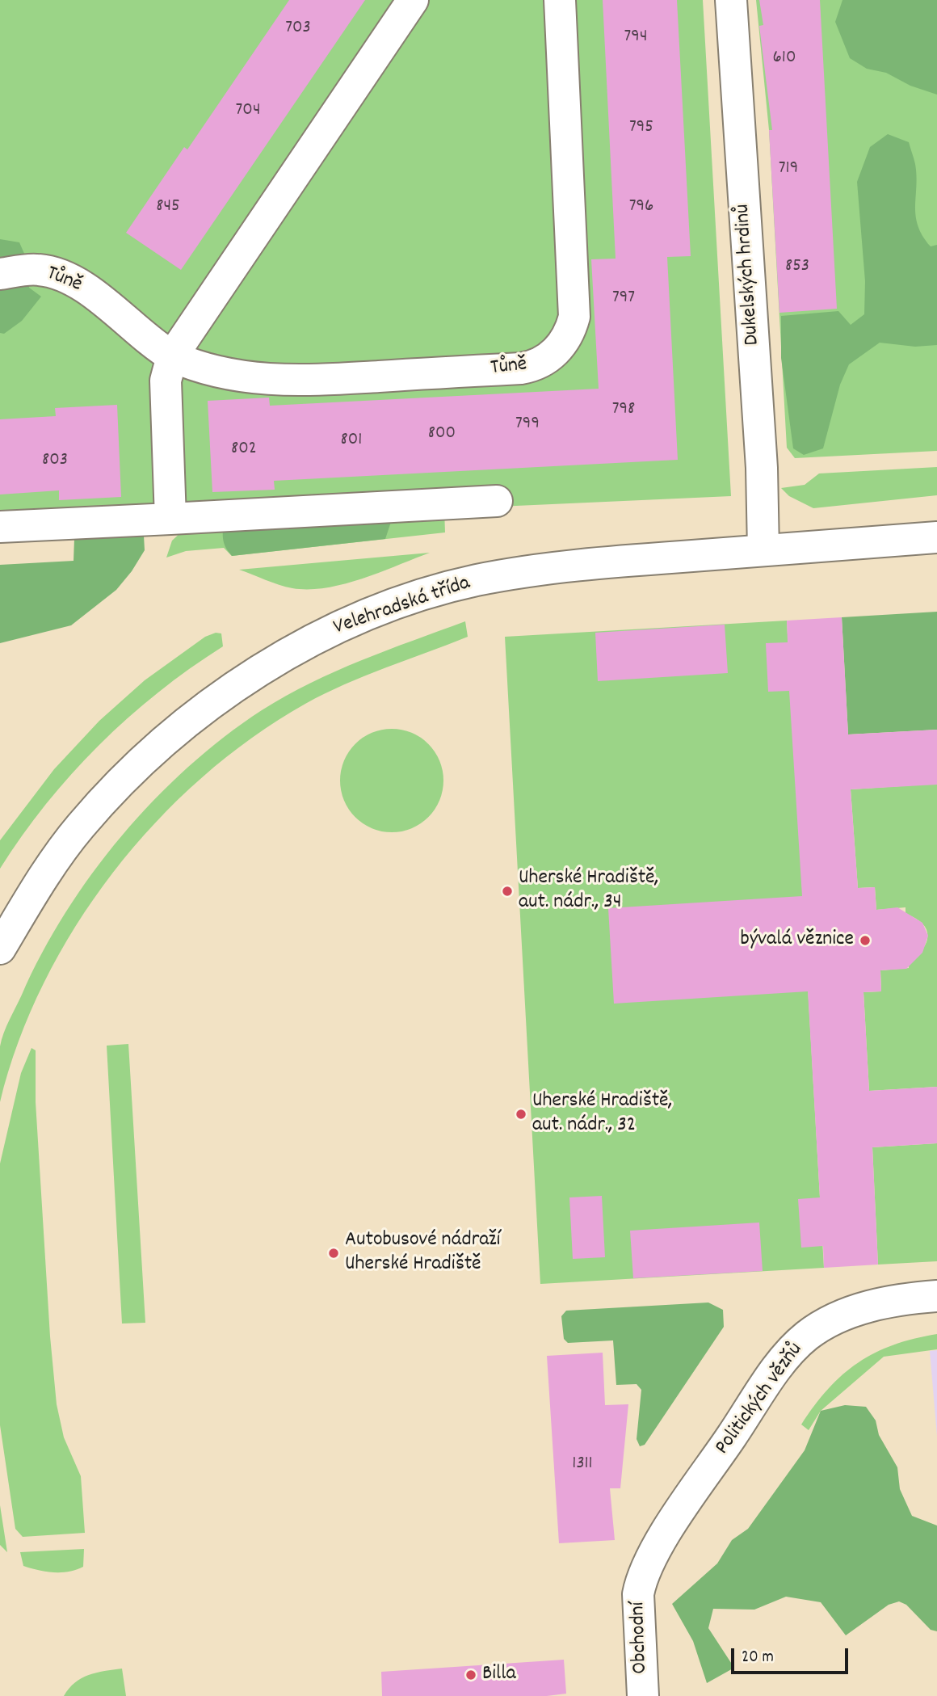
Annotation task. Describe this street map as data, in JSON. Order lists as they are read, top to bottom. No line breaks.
{"streets":{"street":["Dukelských hrdinů","Tůně","Velehradská třída","Politických vězňů","Obchodní"]},"crossings":[["Dukelských hrdinů","Velehradská třída"],["Politických vězňů","Obchodní"]],"places":["Uherské Hradiště, aut. nádr., 34","bývalá věznice","Uherské Hradiště, aut. nádr., 32","Autobusové nádraží Uherské Hradiště","Billa"],"house_numbers":["703","794","610","704","795","719","845","796","853","797","798","799","800","801","802","803","1311"],"scale_bar":"20 m"}
